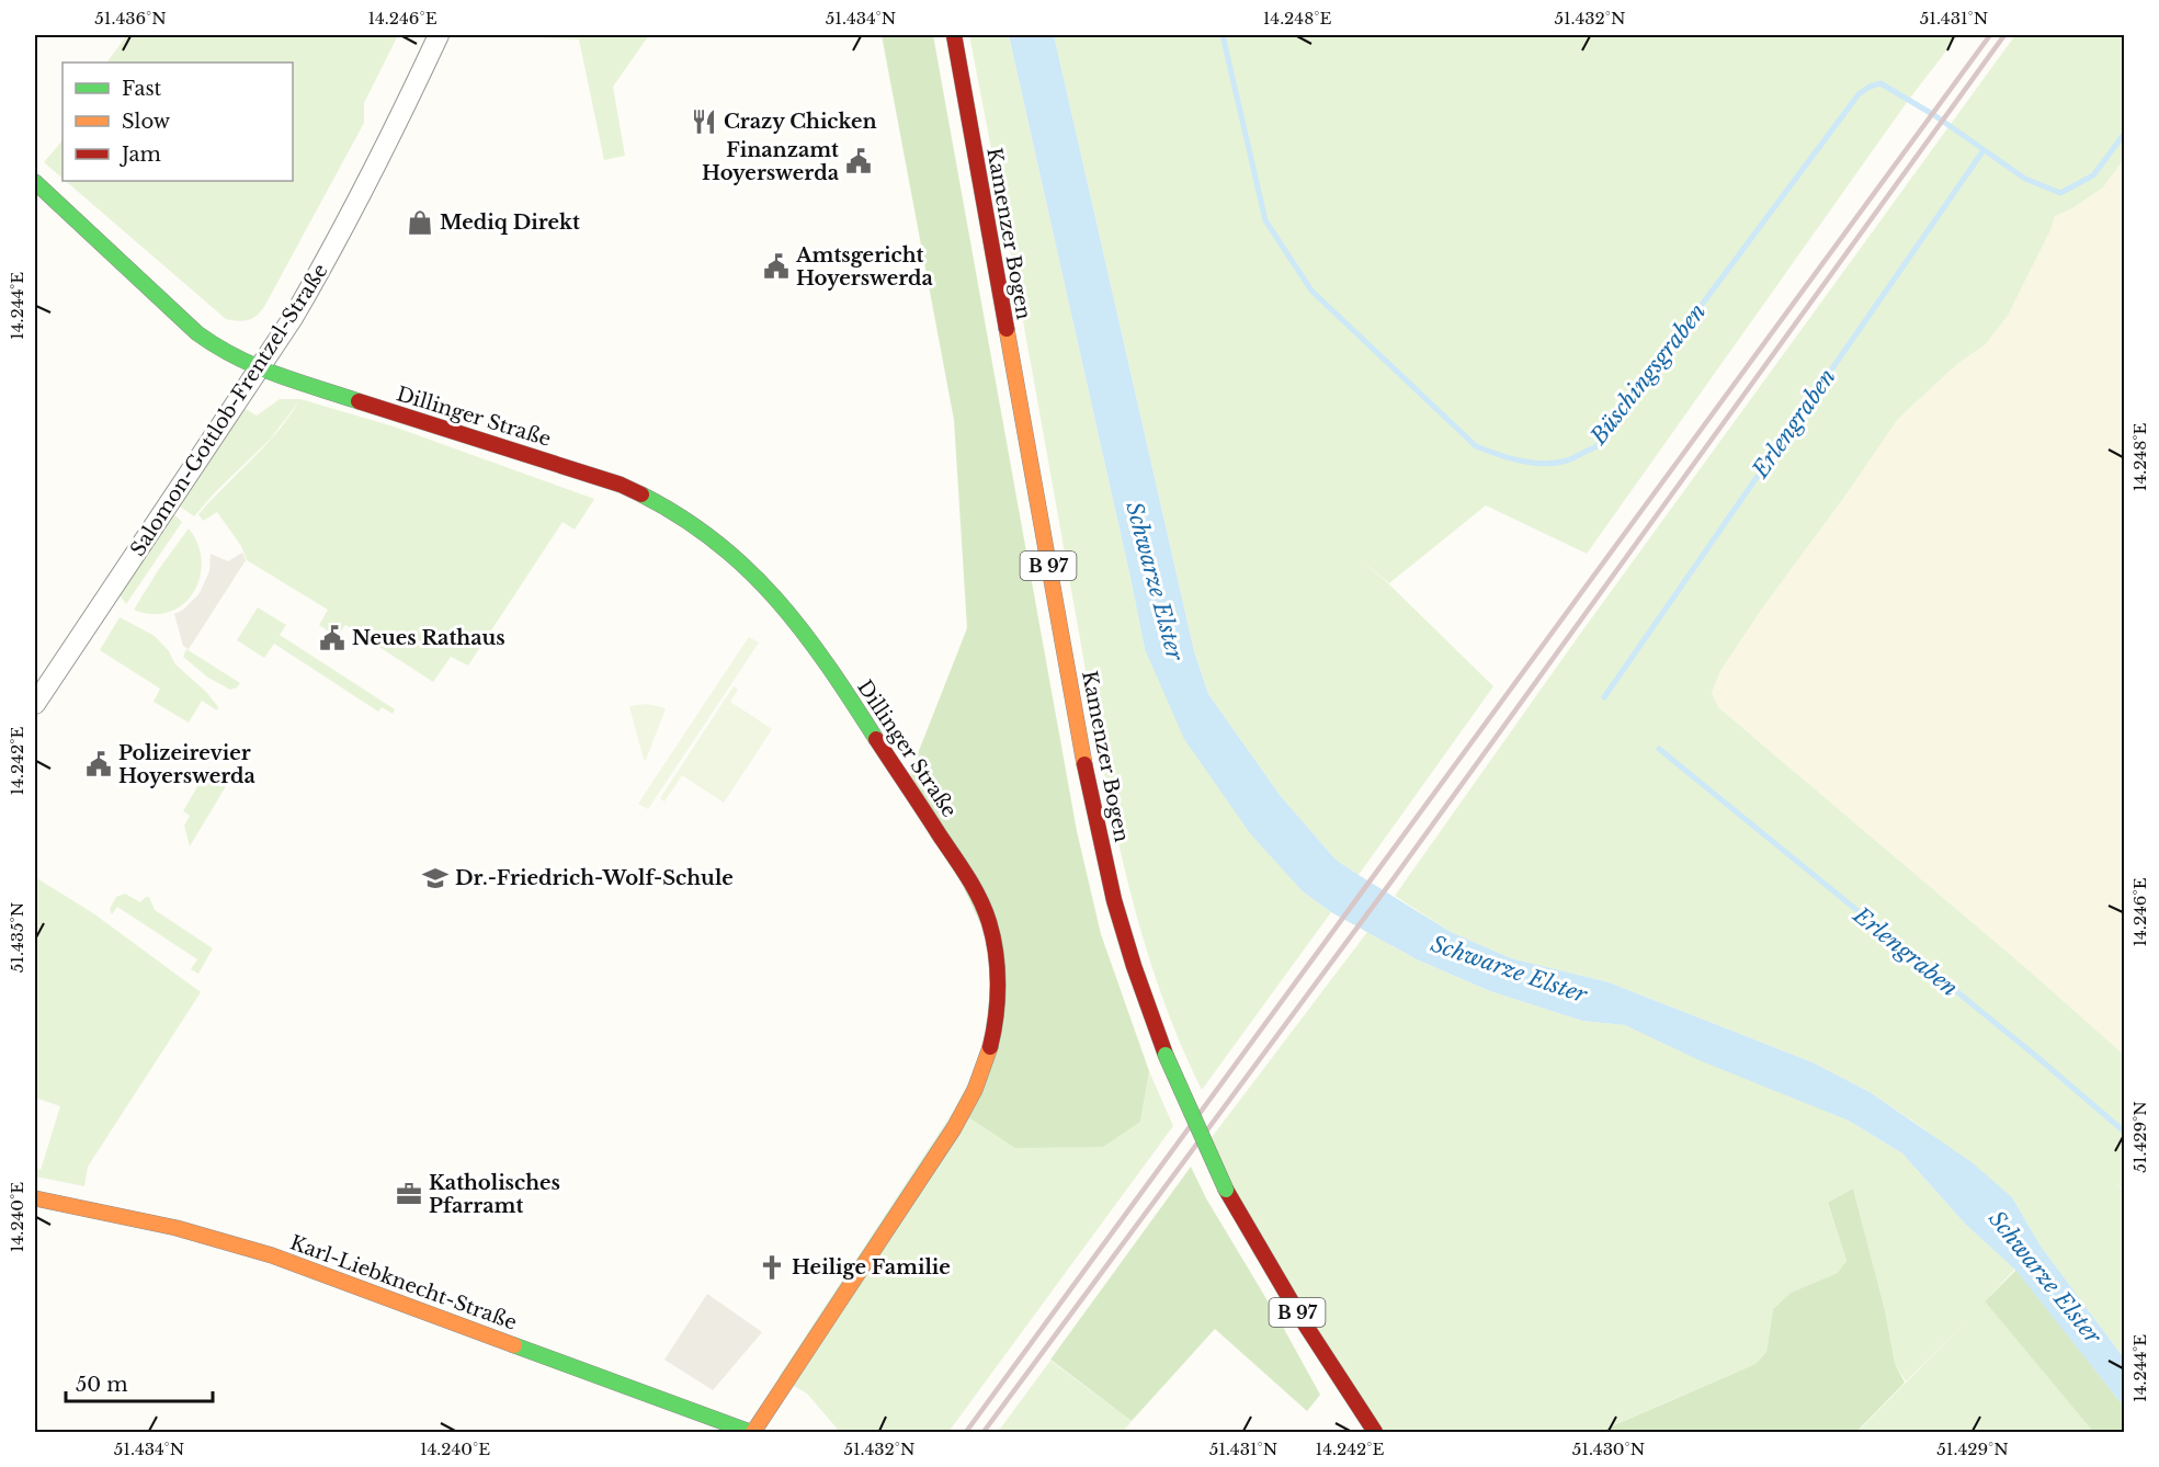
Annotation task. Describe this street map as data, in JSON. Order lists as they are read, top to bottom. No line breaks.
{"streets":{"street":["Kamenzer Bogen","Salomon-Gottlob-Frentzel-Straße","Dillinger Straße","B 97","Karl-Liebknecht-Straße"]},"crossings":[["Salomon-Gottlob-Frentzel-Straße","Dillinger Straße"],["Dillinger Straße","Karl-Liebknecht-Straße"]],"water":["Büschingsgraben","Erlengraben","Schwarze Elster"],"places":{"restaurant":["Crazy Chicken"],"public building":["Finanzamt Hoyerswerda","Amtsgericht Hoyerswerda","Neues Rathaus","Polizeirevier Hoyerswerda"],"shop":["Mediq Direkt"],"school or university":["Dr.-Friedrich-Wolf-Schule"],"office":["Katholisches Pfarramt"],"church":["Heilige Familie"]},"legend":["Fast","Slow","Jam"],"scale_bar":"50 m","coordinates":["51.436°N","14.246°E","51.434°N","14.248°E","51.432°N","51.431°N","14.244°E","14.242°E","51.435°N","51.429°N","14.240°E","51.430°N"]}
